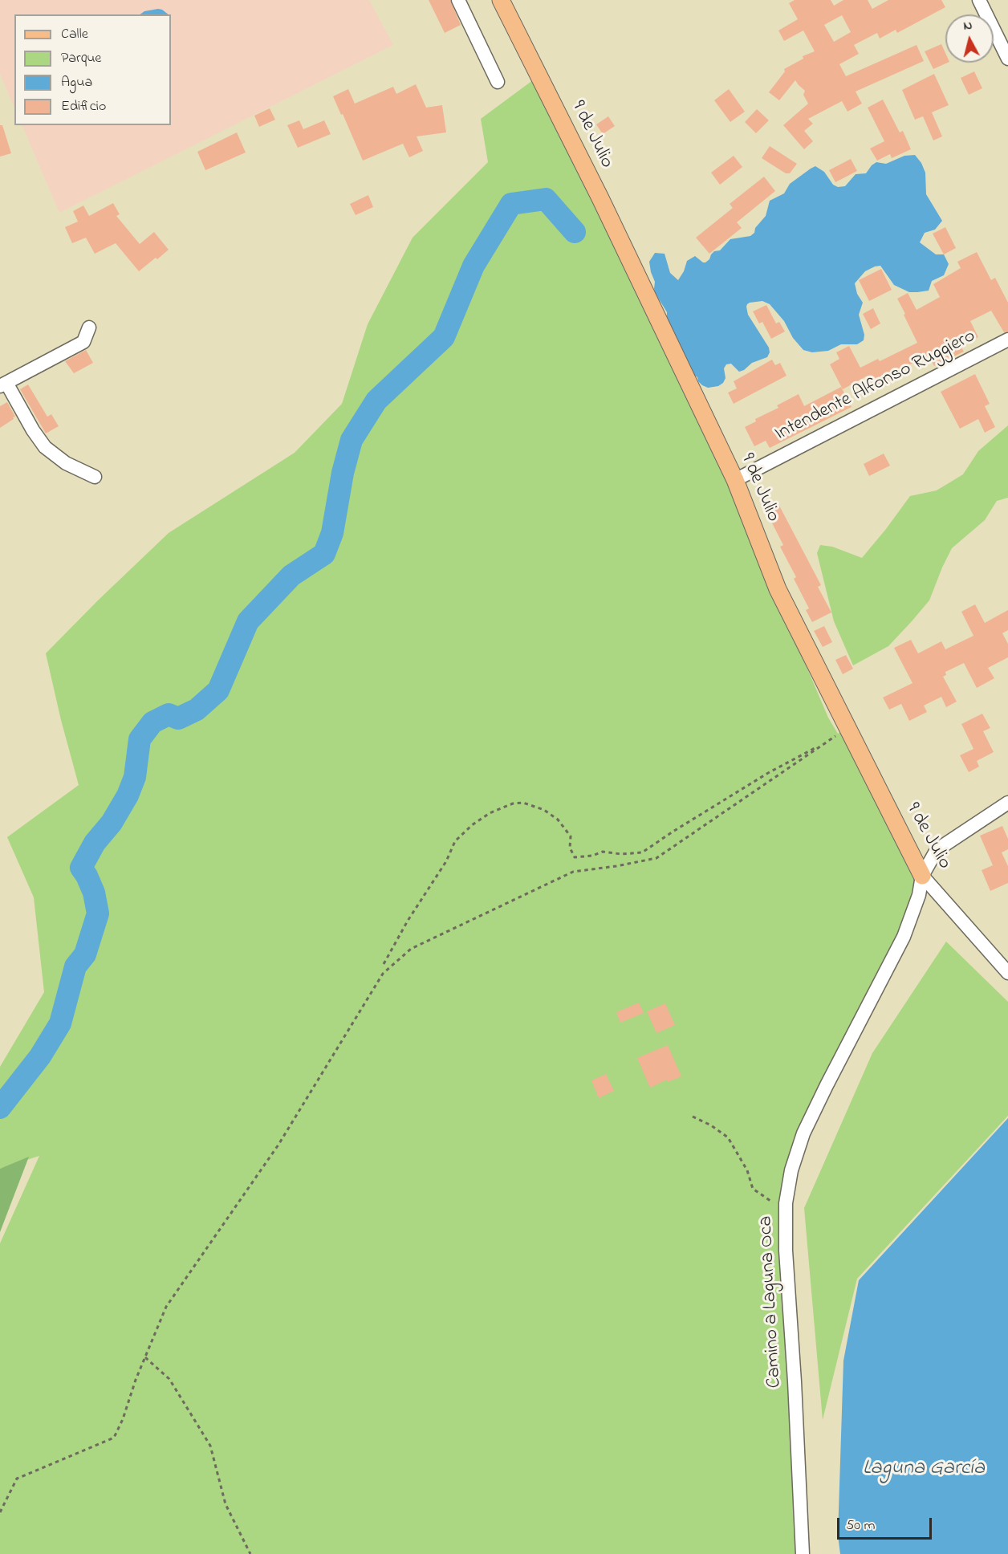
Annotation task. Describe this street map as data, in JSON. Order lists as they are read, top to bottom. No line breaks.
{"streets":{"main road":["9 de Julio"],"street":["Intendente Alfonso Ruggiero","Camino a Laguna Oca"]},"crossings":[["9 de Julio","Intendente Alfonso Ruggiero"],["9 de Julio","Camino a Laguna Oca"]],"water":["Laguna García"],"legend":["Calle","Parque","Agua","Edificio"],"scale_bar":"50 m","north":"top"}
